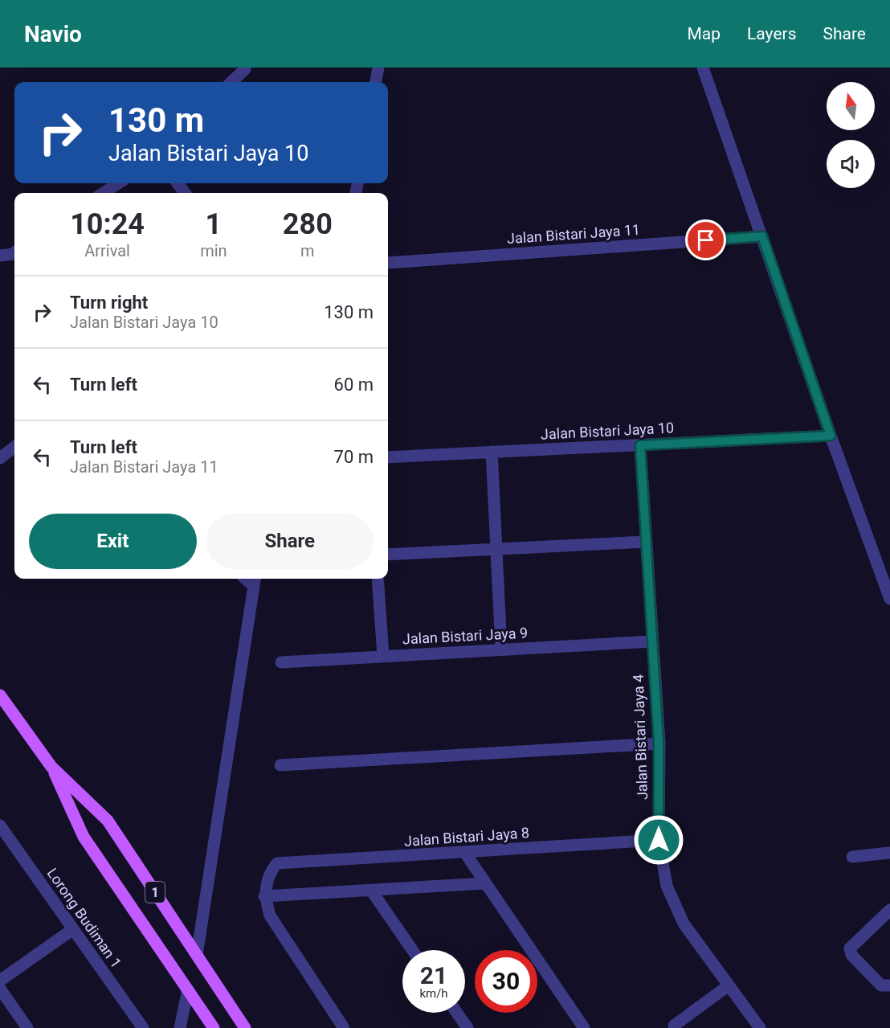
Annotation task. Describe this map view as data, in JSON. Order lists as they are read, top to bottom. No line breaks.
{"streets":{"main road":["1"],"street":["Jalan Bistari Jaya 11","Jalan Bistari Jaya 10","Jalan Bistari Jaya 9","Jalan Bistari Jaya 4","Jalan Bistari Jaya 8","Lorong Budiman 1"]},"crossings":[["Jalan Bistari Jaya 10","Jalan Bistari Jaya 4"],["Jalan Bistari Jaya 9","Jalan Bistari Jaya 4"],["Jalan Bistari Jaya 4","Jalan Bistari Jaya 8"]],"north":"top","page":{"header":"Navio","nav":["Map","Layers","Share"],"turn":["130 m","Jalan Bistari Jaya 10"],"eta":["10:24","Arrival","1","min","280","m"],"list":[{"name":"Turn right","note":"Jalan Bistari Jaya 10","value":"130 m"},{"name":"Turn left","value":"60 m"},{"name":"Turn left","note":"Jalan Bistari Jaya 11","value":"70 m"}],"buttons":["Exit","Share"],"speed":"21 km/h","limit":"30"}}
